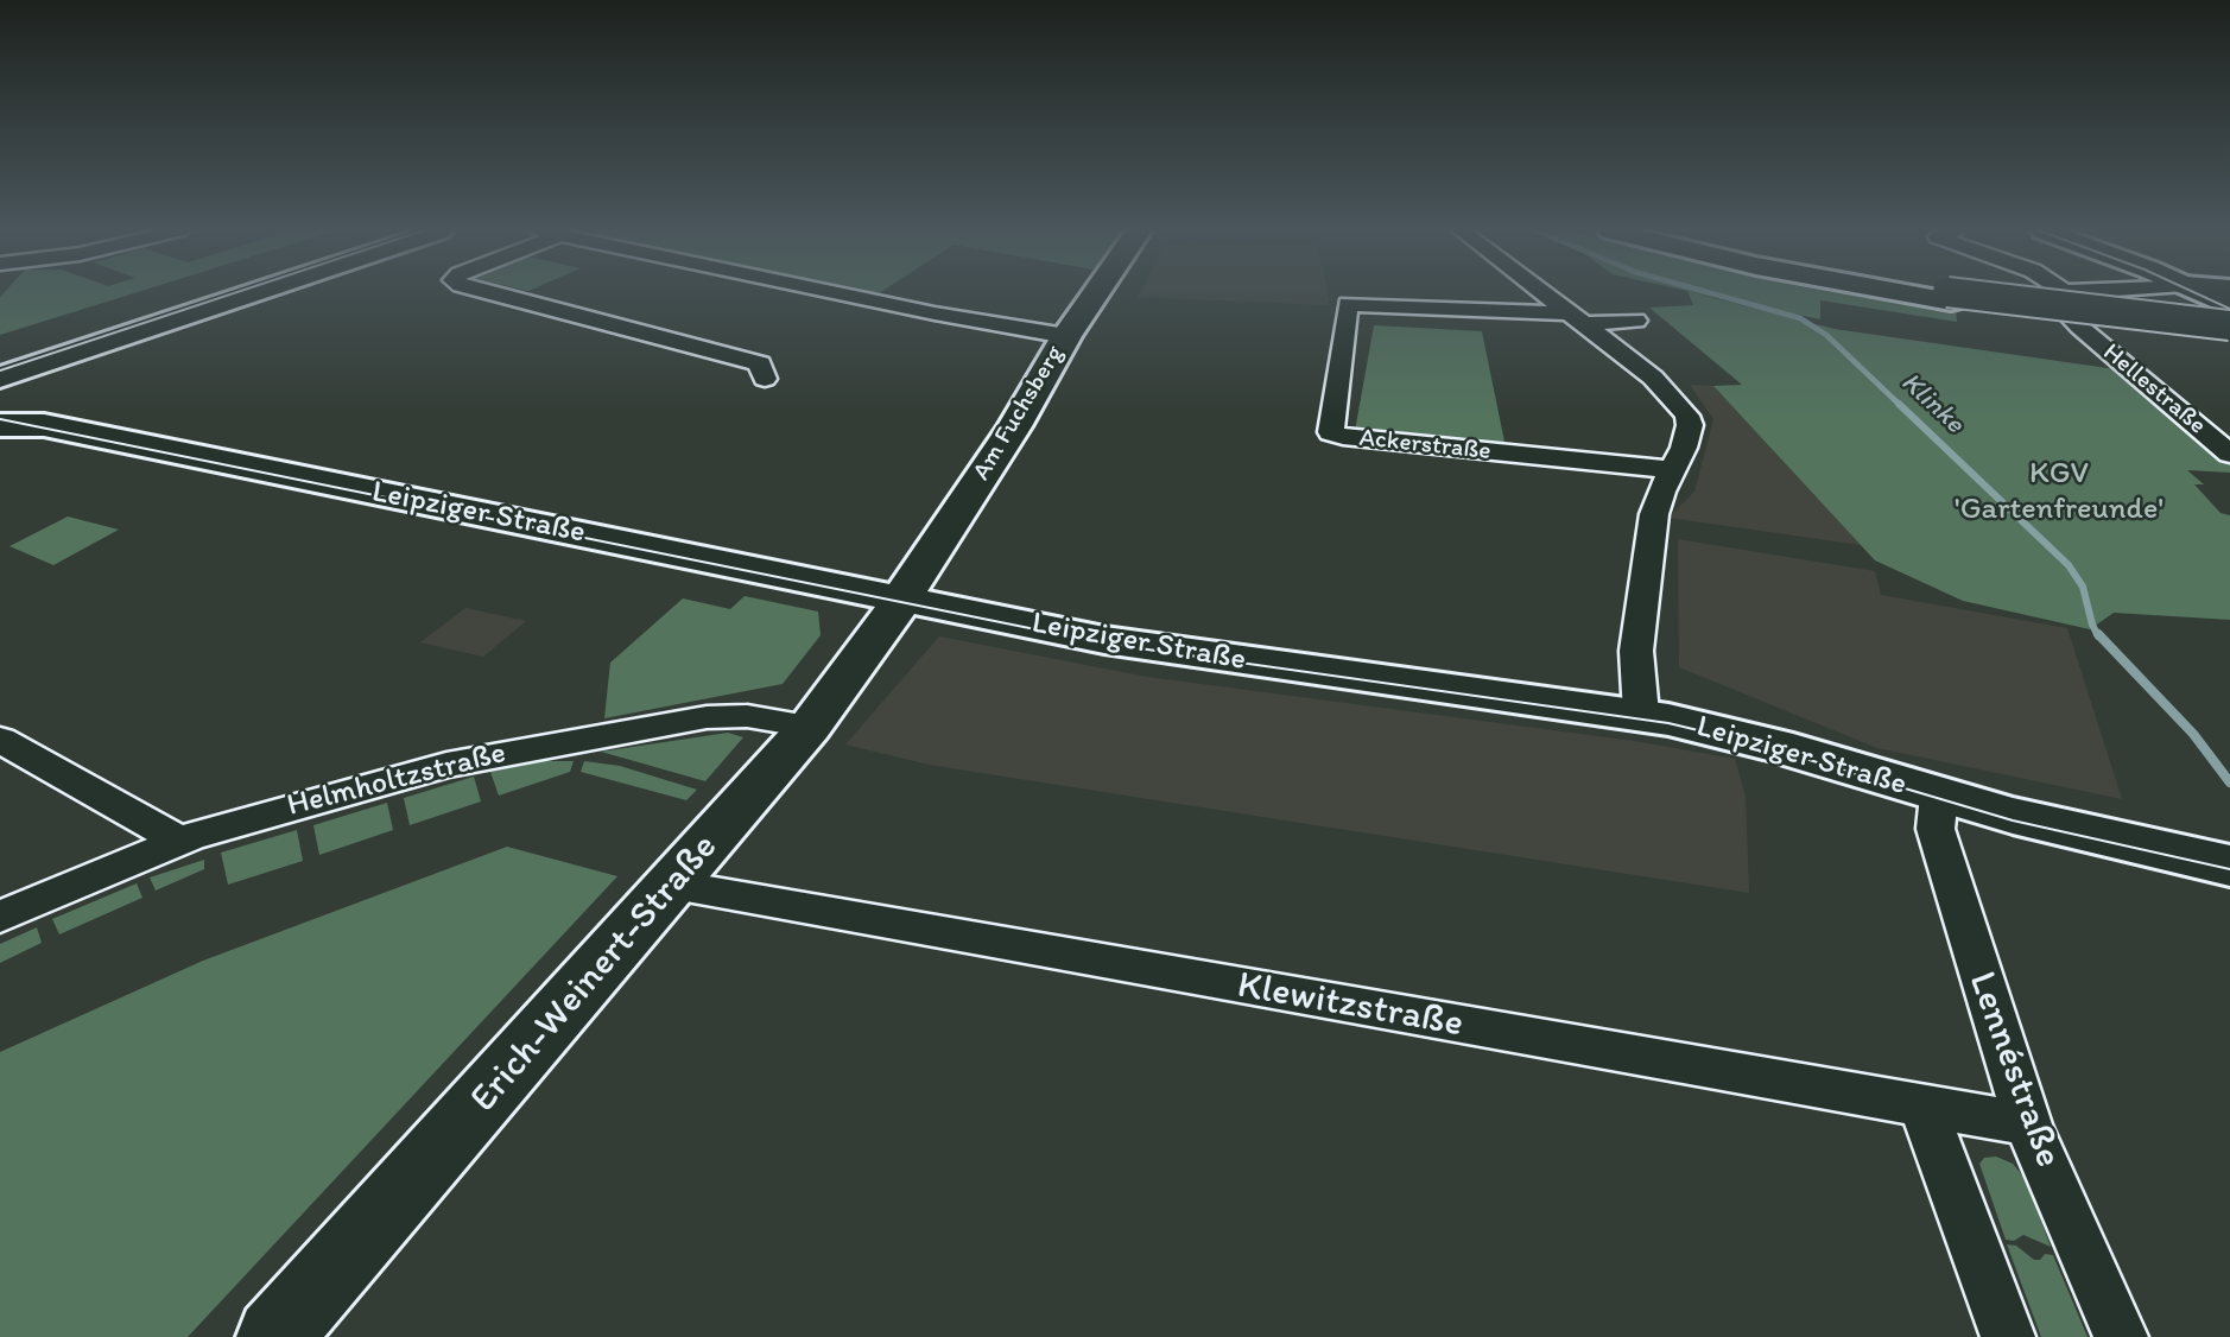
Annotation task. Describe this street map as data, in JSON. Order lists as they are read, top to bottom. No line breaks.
{"streets":{"main road":["Am Fuchsberg","Leipziger Straße","Erich-Weinert-Straße"],"street":["Hellestraße","Ackerstraße","Helmholtzstraße","Klewitzstraße","Lennéstraße"]},"crossings":[["Am Fuchsberg","Leipziger Straße"],["Am Fuchsberg","Erich-Weinert-Straße"],["Leipziger Straße","Erich-Weinert-Straße"],["Leipziger Straße","Lennéstraße"],["Helmholtzstraße","Erich-Weinert-Straße"],["Erich-Weinert-Straße","Klewitzstraße"],["Klewitzstraße","Lennéstraße"]],"water":["Klinke"],"parks":["KGV 'Gartenfreunde'"]}
